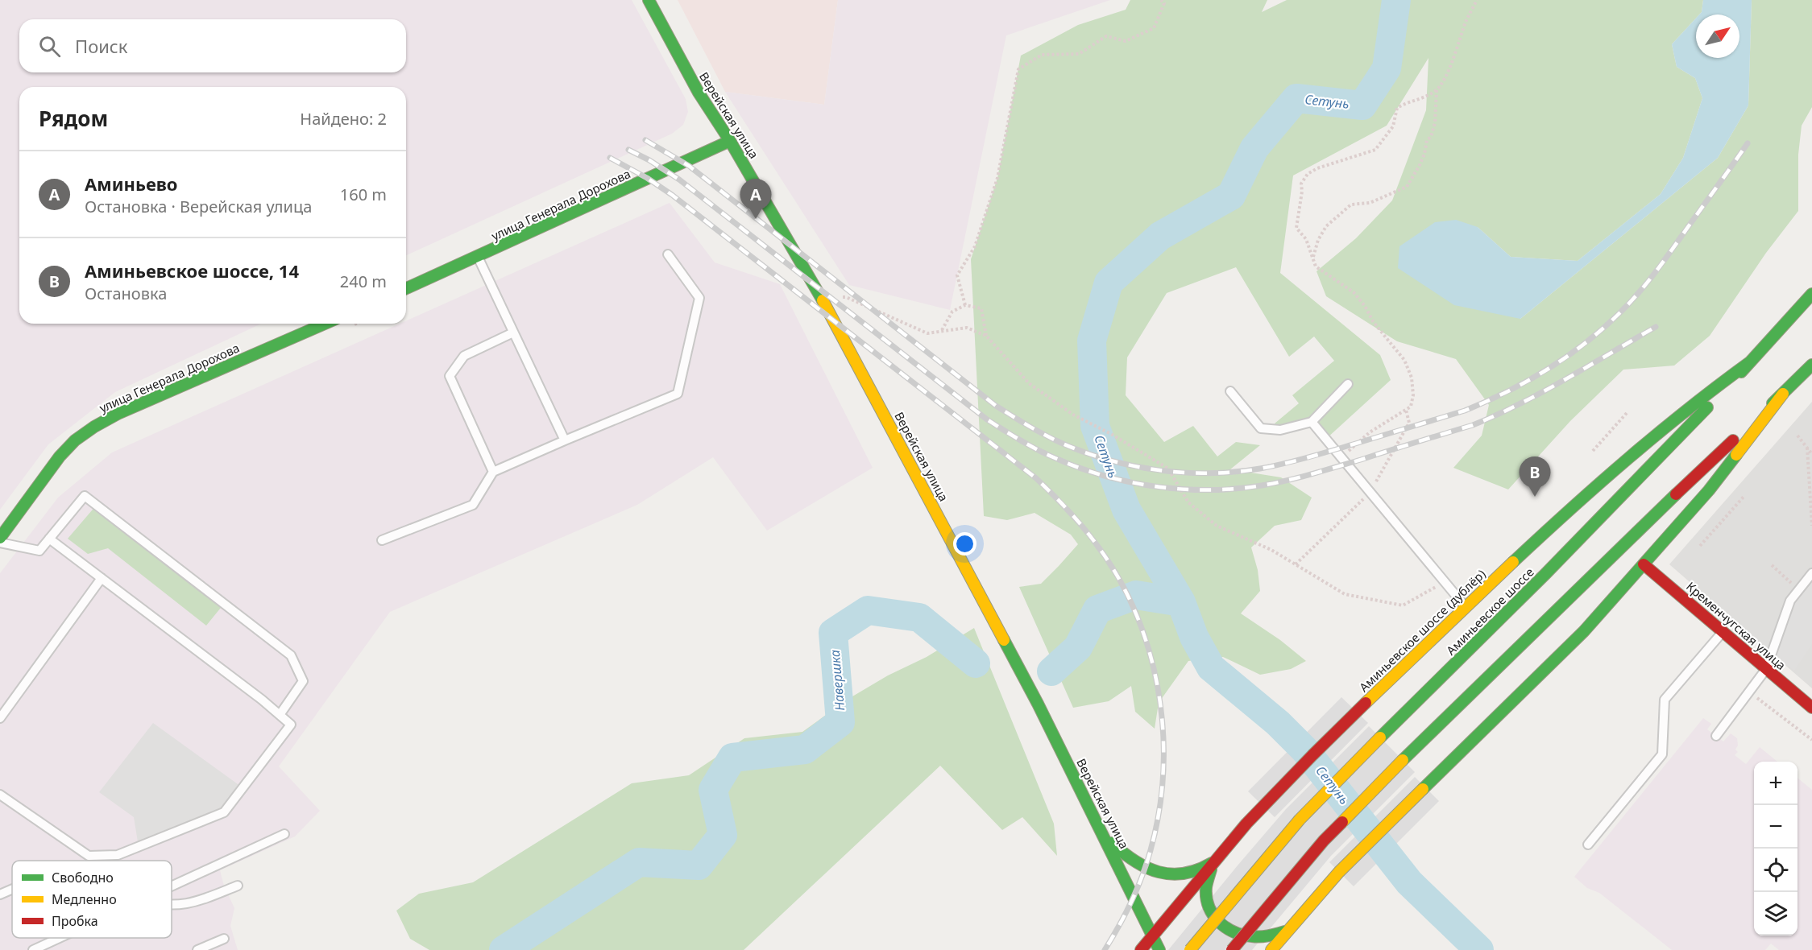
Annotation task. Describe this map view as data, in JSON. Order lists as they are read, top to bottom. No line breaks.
{"streets":{"street":["Верейская улица","улица Генерала Дорохова","Аминьевское шоссе","Кременчугская улица","Аминьевское шоссе (дублёр)"]},"crossings":[["Верейская улица","улица Генерала Дорохова"],["Верейская улица","Аминьевское шоссе (дублёр)"],["Аминьевское шоссе","Аминьевское шоссе (дублёр)"]],"water":["Сетунь","Навершка"],"legend":["Свободно","Медленно","Пробка"],"north":"top right","page":{"search":"Поиск","heading":["Рядом","Найдено: 2"],"list":[{"mark":"A","name":"Аминьево","note":"Остановка · Верейская улица","value":"160 m"},{"mark":"B","name":"Аминьевское шоссе, 14","note":"Остановка","value":"240 m"}],"pins":["A","B"],"map_buttons":["+","−"]}}
